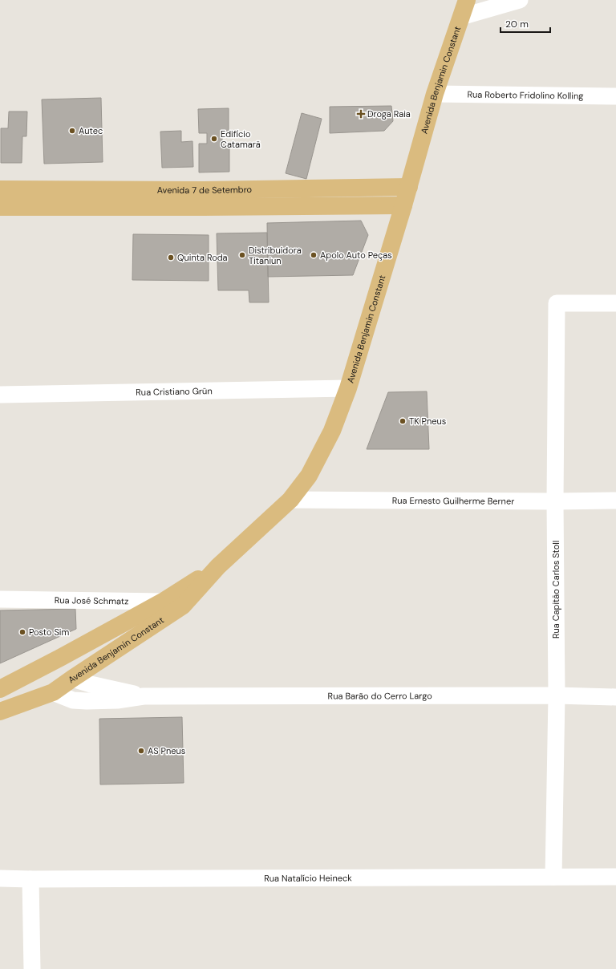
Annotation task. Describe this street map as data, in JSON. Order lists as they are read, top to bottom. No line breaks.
{"streets":{"main road":["Avenida Benjamin Constant","Avenida 7 de Setembro"],"street":["Rua Roberto Fridolino Kolling","Rua Cristiano Grün","Rua Ernesto Guilherme Berner","Rua Capitão Carlos Stoll","Rua José Schmatz","Rua Barão do Cerro Largo","Rua Natalício Heineck"]},"crossings":[["Avenida Benjamin Constant","Rua Roberto Fridolino Kolling"],["Avenida Benjamin Constant","Avenida 7 de Setembro"],["Avenida Benjamin Constant","Rua Cristiano Grün"],["Avenida Benjamin Constant","Rua Ernesto Guilherme Berner"],["Avenida Benjamin Constant","Rua José Schmatz"],["Avenida Benjamin Constant","Rua Barão do Cerro Largo"],["Rua Ernesto Guilherme Berner","Rua Capitão Carlos Stoll"],["Rua Capitão Carlos Stoll","Rua Barão do Cerro Largo"],["Rua Capitão Carlos Stoll","Rua Natalício Heineck"]],"places":{"health":["Droga Raia"],"other":["Autec","Edifício Catamarã","Distribuidora Titaniun","Apolo Auto Peças","Quinta Roda","TK Pneus","Posto Sim","AS Pneus"]},"scale_bar":"20 m"}
